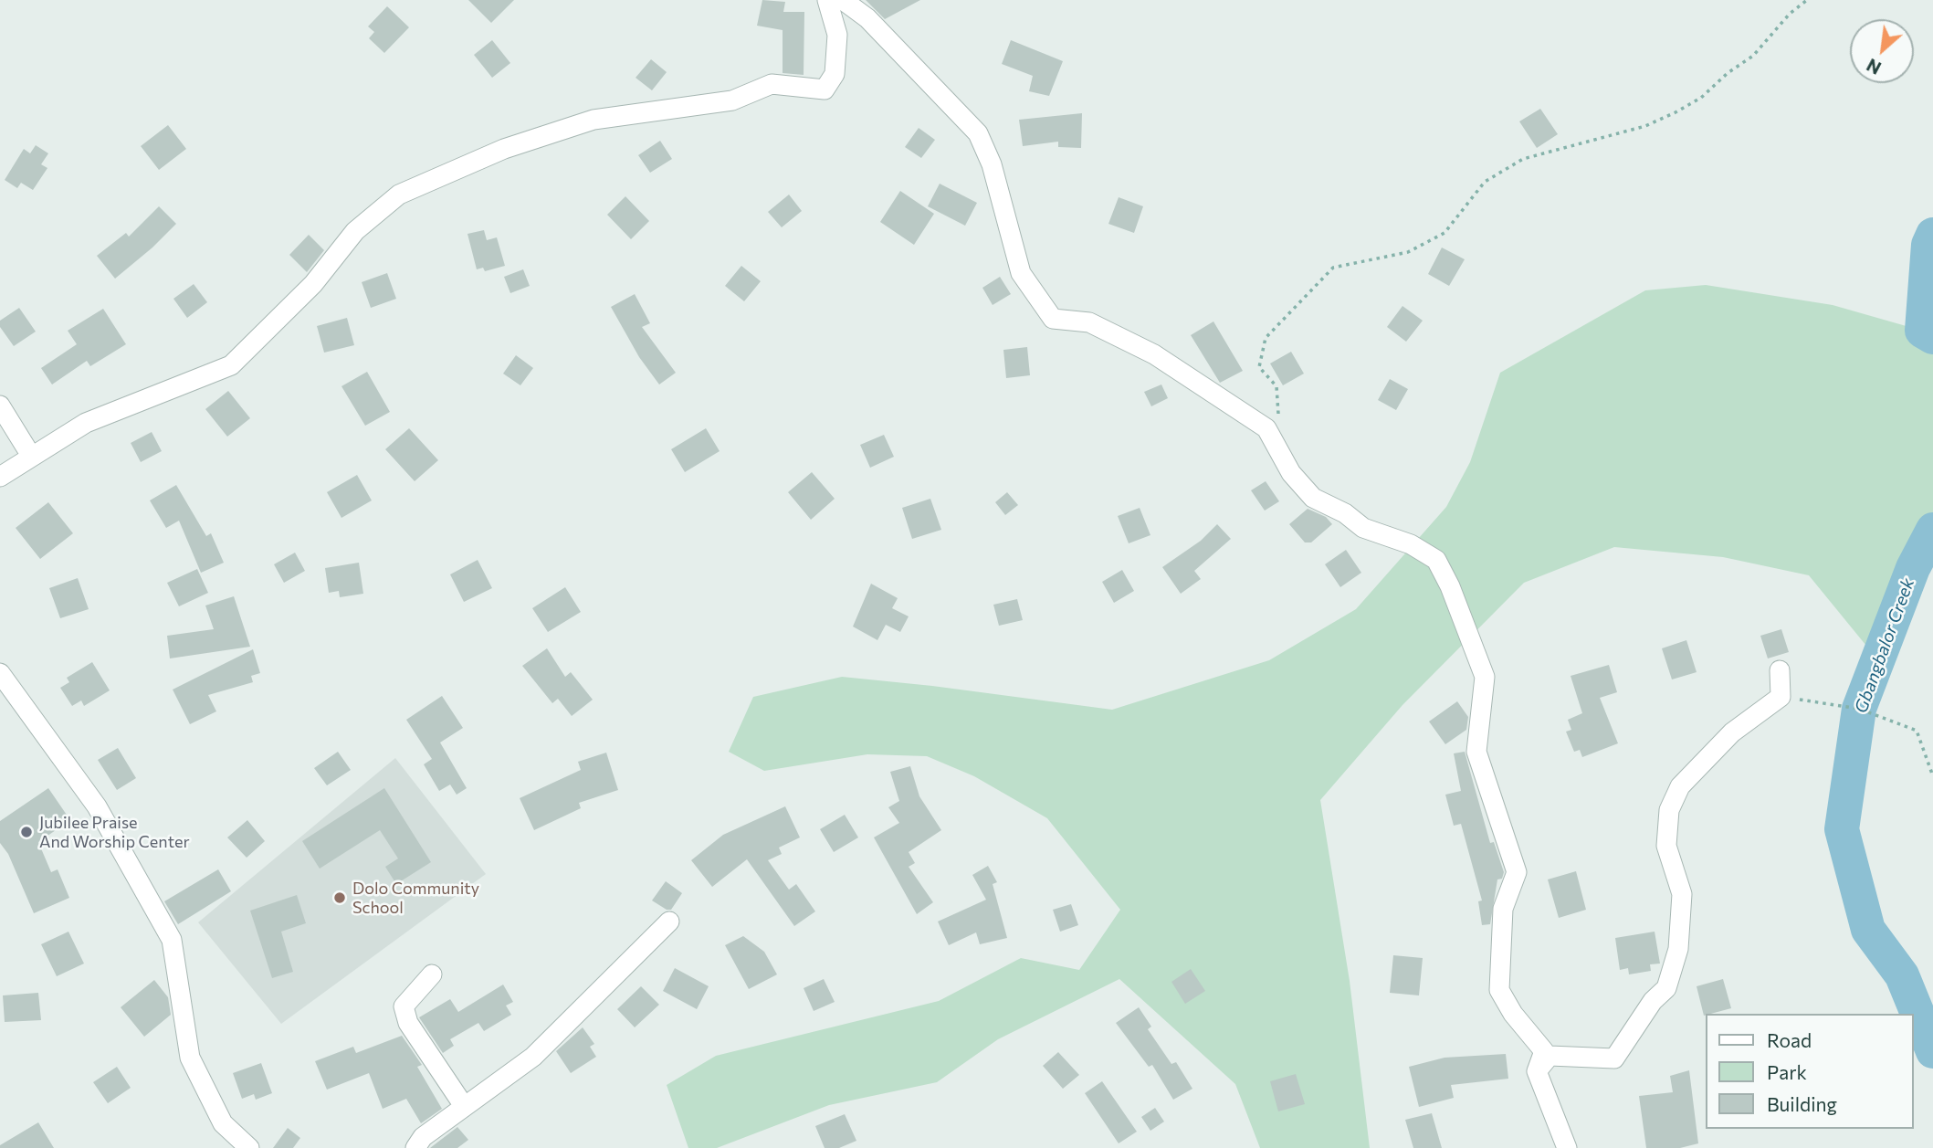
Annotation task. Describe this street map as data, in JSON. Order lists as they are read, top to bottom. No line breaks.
{"water":["Gbangbalor Creek"],"places":["Jubilee Praise And Worship Center","Dolo Community School"],"legend":["Road","Park","Building"],"north":"bottom left"}
